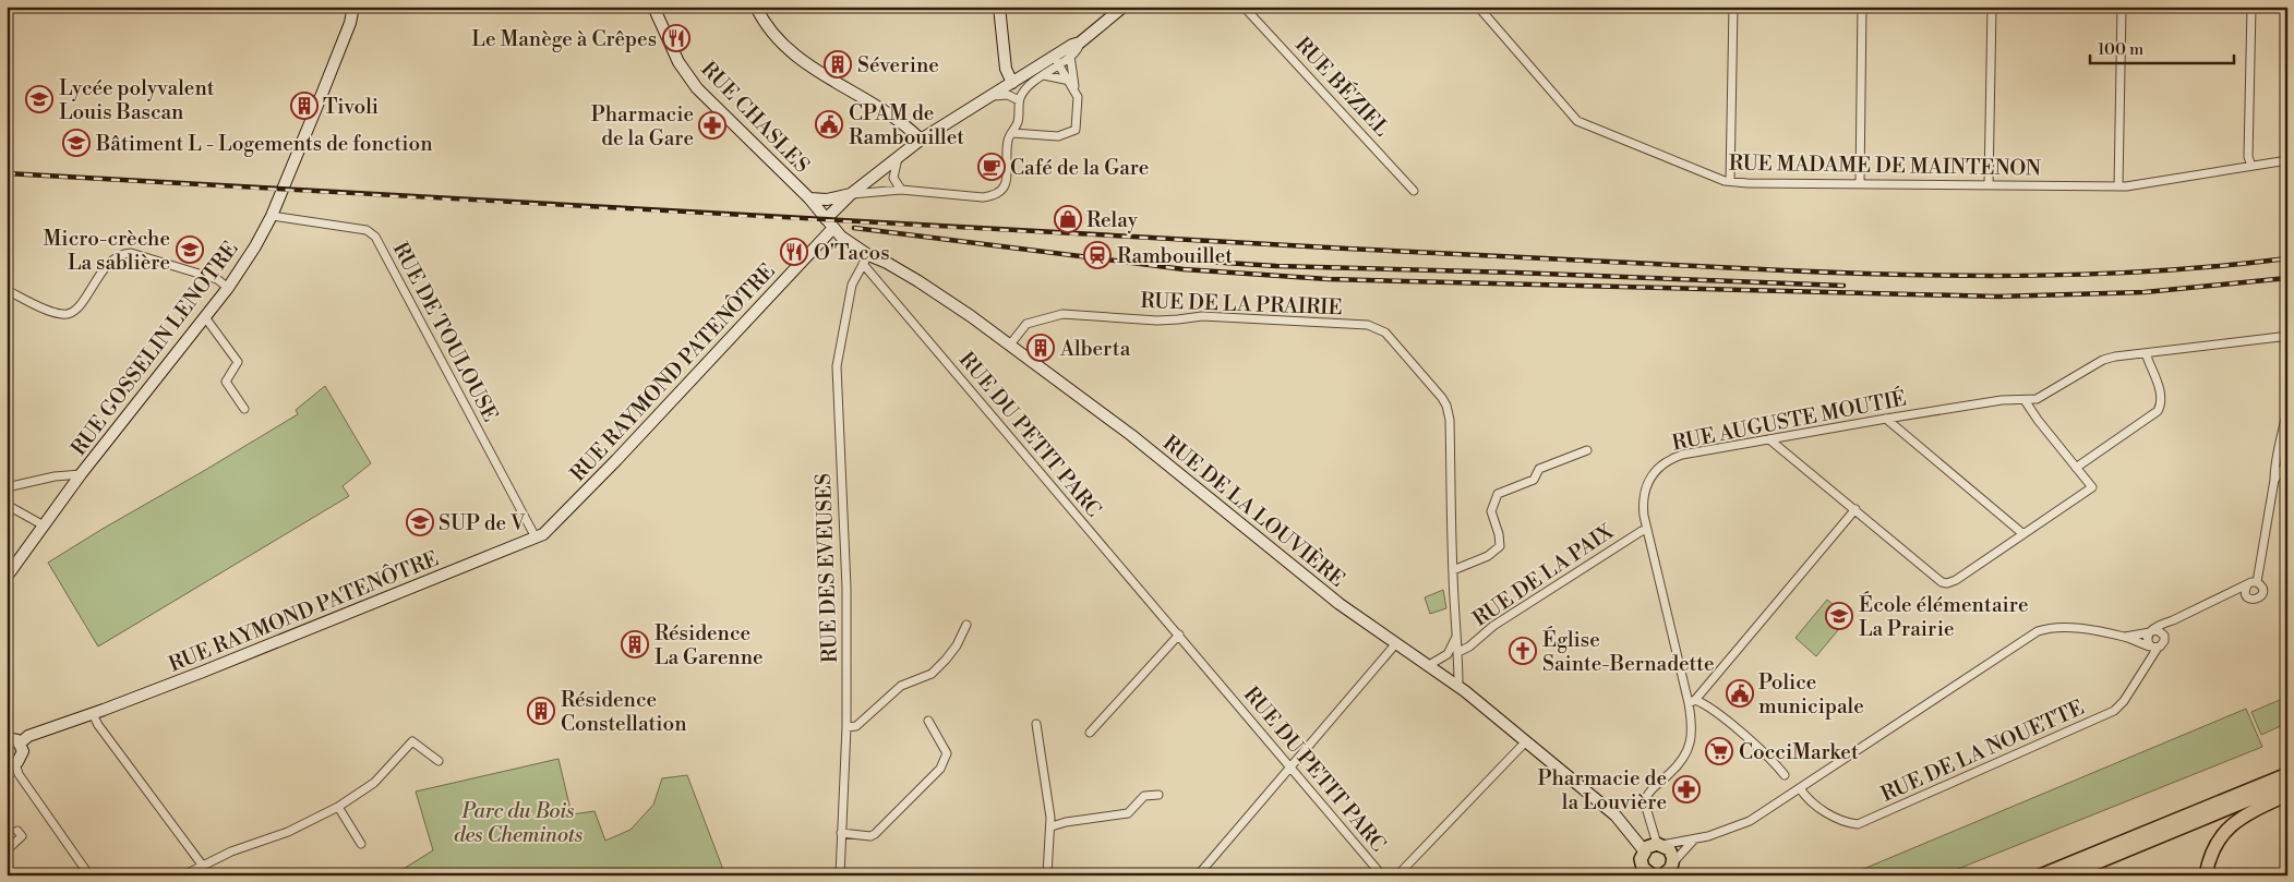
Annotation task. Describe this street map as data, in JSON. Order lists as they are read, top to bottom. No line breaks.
{"streets":{"main road":["RUE CHASLES","RUE GOSSELIN LENOTRE","RUE RAYMOND PATENÔTRE","RUE DE LA LOUVIÈRE"],"street":["RUE BÉZIEL","RUE MADAME DE MAINTENON","RUE DE LA PRAIRIE","RUE DE TOULOUSE","RUE AUGUSTE MOUTIÉ","RUE DU PETIT PARC","RUE DES EVEUSES","RUE DE LA PAIX","RUE DE LA NOUETTE"]},"crossings":[["RUE CHASLES","RUE RAYMOND PATENÔTRE"],["RUE CHASLES","RUE DE LA LOUVIÈRE"],["RUE DE LA PRAIRIE","RUE DE LA LOUVIÈRE"],["RUE DE LA PRAIRIE","RUE DE LA PAIX"],["RUE DE TOULOUSE","RUE GOSSELIN LENOTRE"],["RUE DE TOULOUSE","RUE RAYMOND PATENÔTRE"],["RUE RAYMOND PATENÔTRE","RUE DE LA LOUVIÈRE"],["RUE AUGUSTE MOUTIÉ","RUE DE LA PAIX"],["RUE DU PETIT PARC","RUE DE LA LOUVIÈRE"],["RUE DU PETIT PARC","RUE DES EVEUSES"],["RUE DE LA LOUVIÈRE","RUE DES EVEUSES"]],"parks":["Parc du Bois des Cheminots"],"places":{"restaurant":["Le Manège à Crêpes","O'Tacos"],"building":["Séverine","Tivoli","Alberta","Résidence La Garenne","Résidence Constellation"],"school or university":["Lycée polyvalent Louis Bascan","Bâtiment L - Logements de fonction","Micro-crèche La sablière","SUP de V","École élémentaire La Prairie"],"public building":["CPAM de Rambouillet","Police municipale"],"pharmacy":["Pharmacie de la Gare","Pharmacie de la Louvière"],"cafe":["Café de la Gare"],"shop":["Relay"],"station":["Rambouillet"],"church":["Église Sainte-Bernadette"],"supermarket":["CocciMarket"]},"scale_bar":"100 m"}
